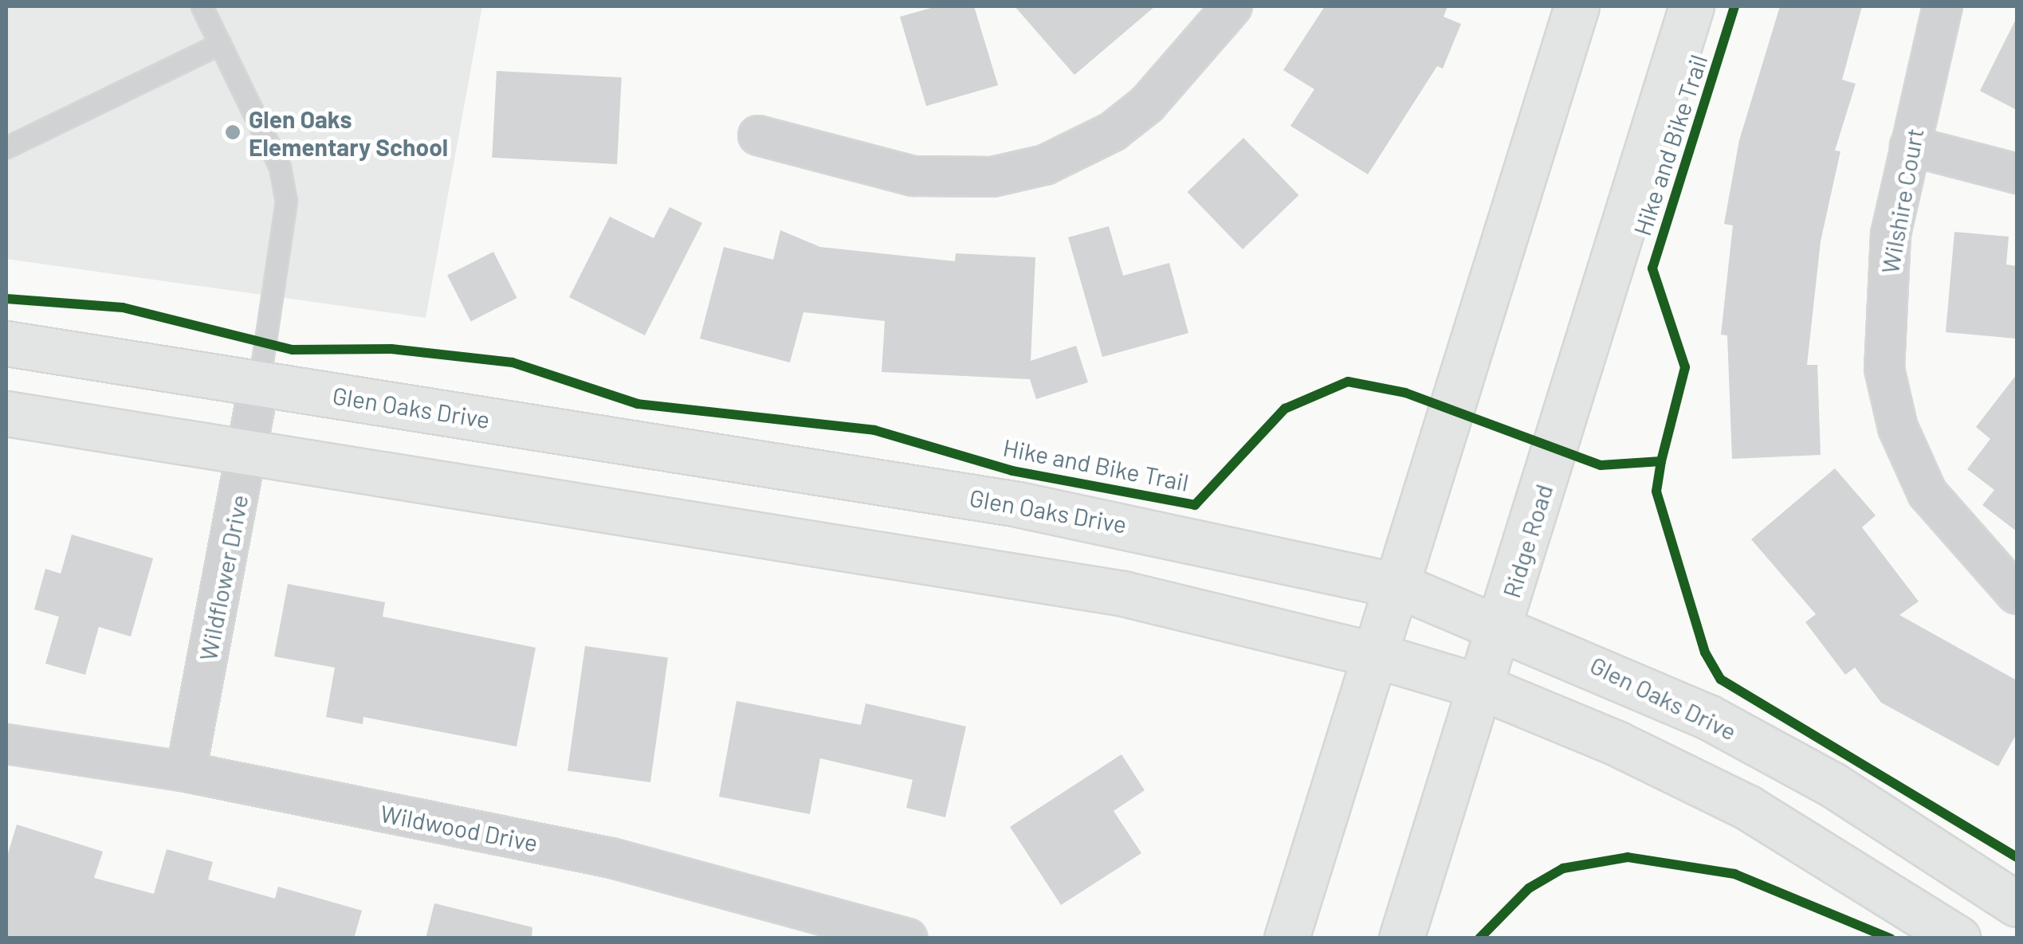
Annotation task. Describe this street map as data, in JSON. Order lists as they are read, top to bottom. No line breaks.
{"streets":{"street":["Wilshire Court","Glen Oaks Drive","Ridge Road","Wildflower Drive","Wildwood Drive"],"cycle path":["Hike and Bike Trail"]},"crossings":[["Glen Oaks Drive","Ridge Road"],["Glen Oaks Drive","Wildflower Drive"],["Wildflower Drive","Wildwood Drive"]],"places":["Glen Oaks Elementary School"]}
